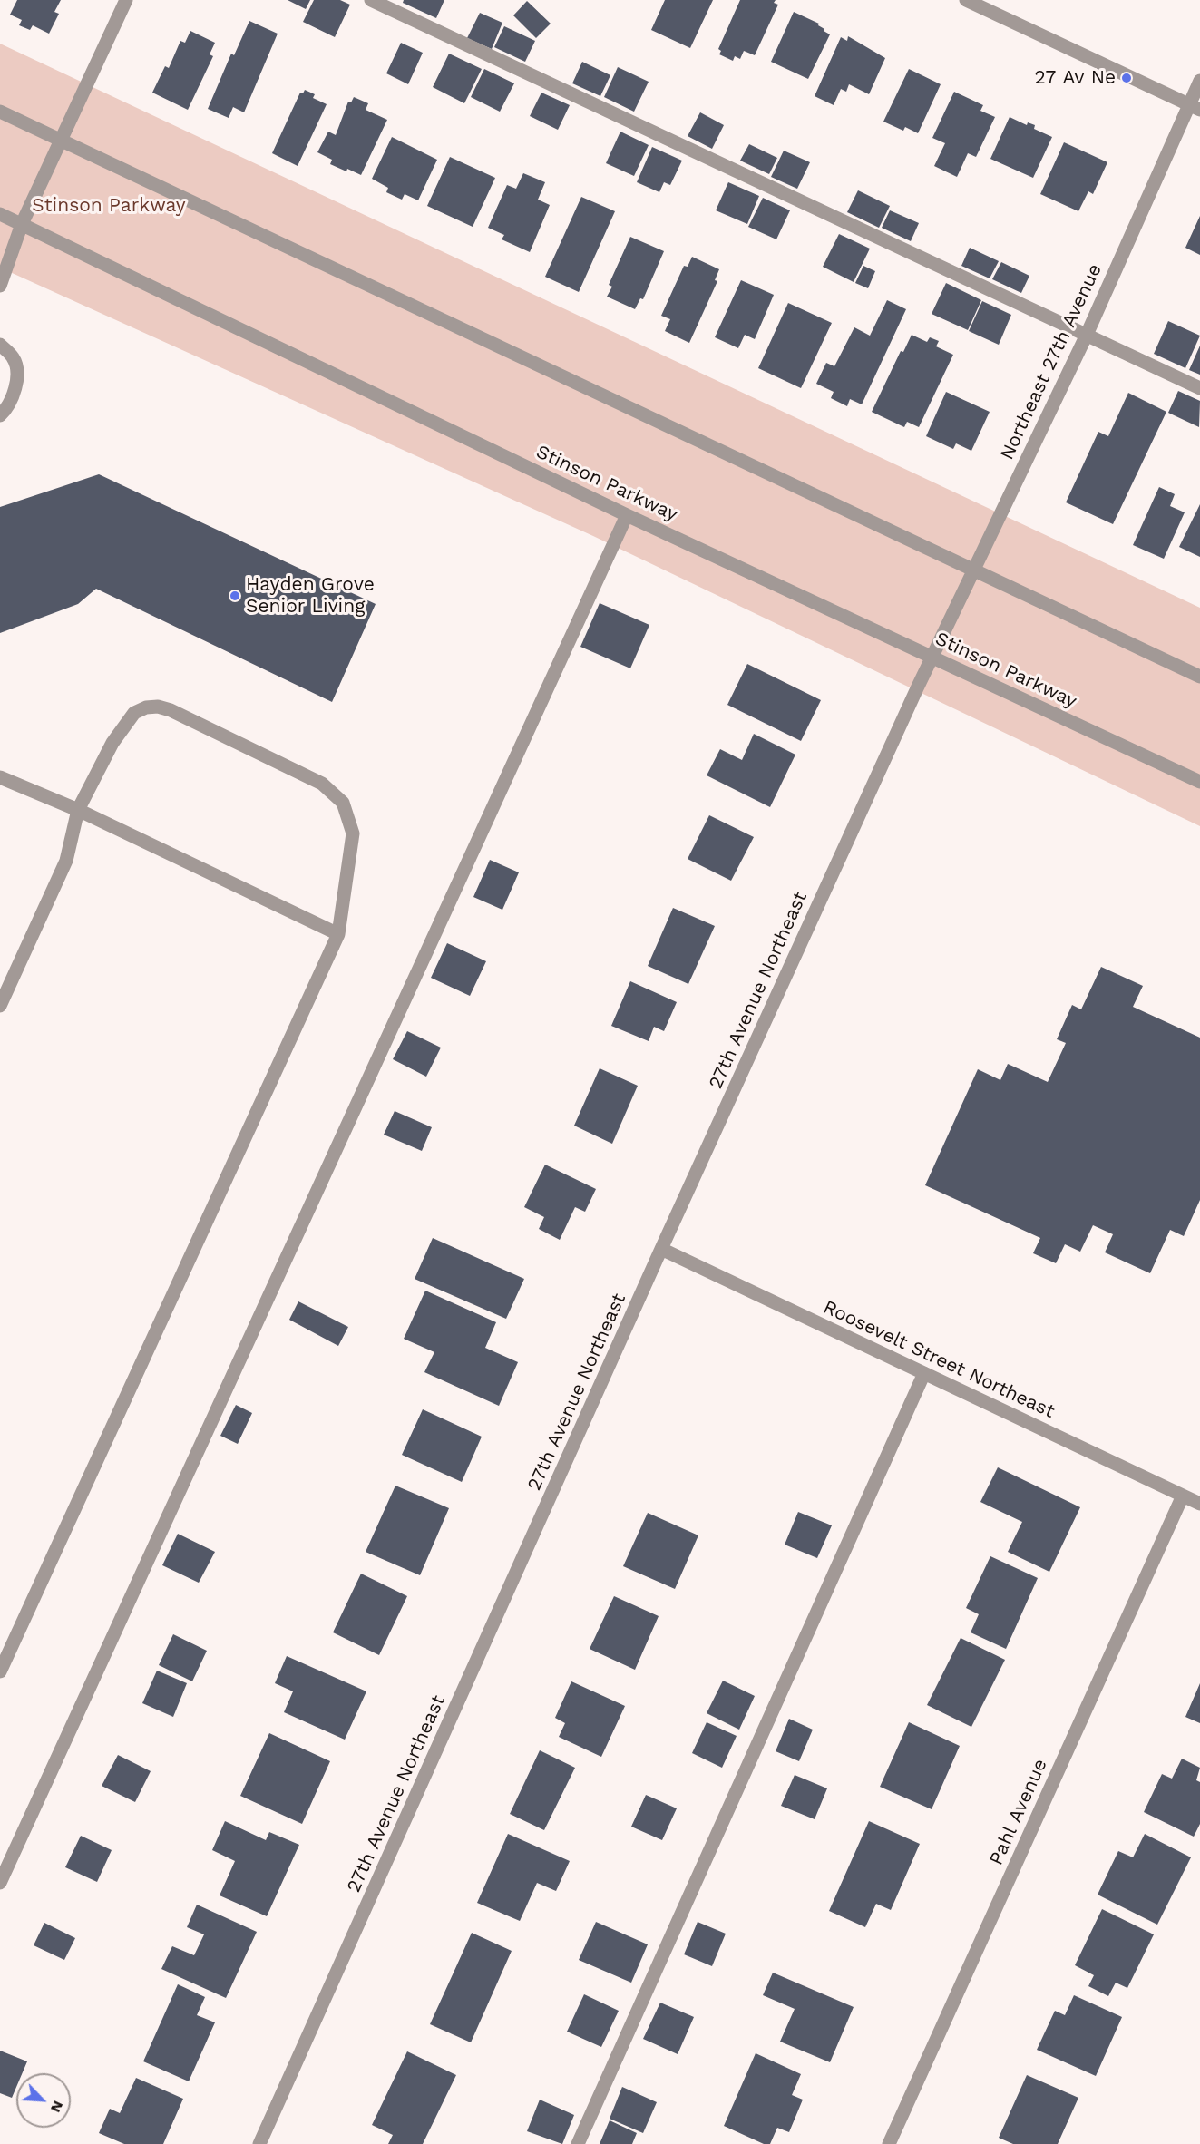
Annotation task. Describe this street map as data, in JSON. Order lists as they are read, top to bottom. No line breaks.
{"streets":{"street":["Northeast 27th Avenue","Stinson Parkway","27th Avenue Northeast","Roosevelt Street Northeast","Pahl Avenue"]},"crossings":[["Northeast 27th Avenue","Stinson Parkway"],["Northeast 27th Avenue","27th Avenue Northeast"],["Stinson Parkway","27th Avenue Northeast"],["27th Avenue Northeast","Roosevelt Street Northeast"],["Roosevelt Street Northeast","Pahl Avenue"]],"parks":["Stinson Parkway"],"places":["27 Av Ne","Hayden Grove Senior Living"],"north":"bottom right"}
